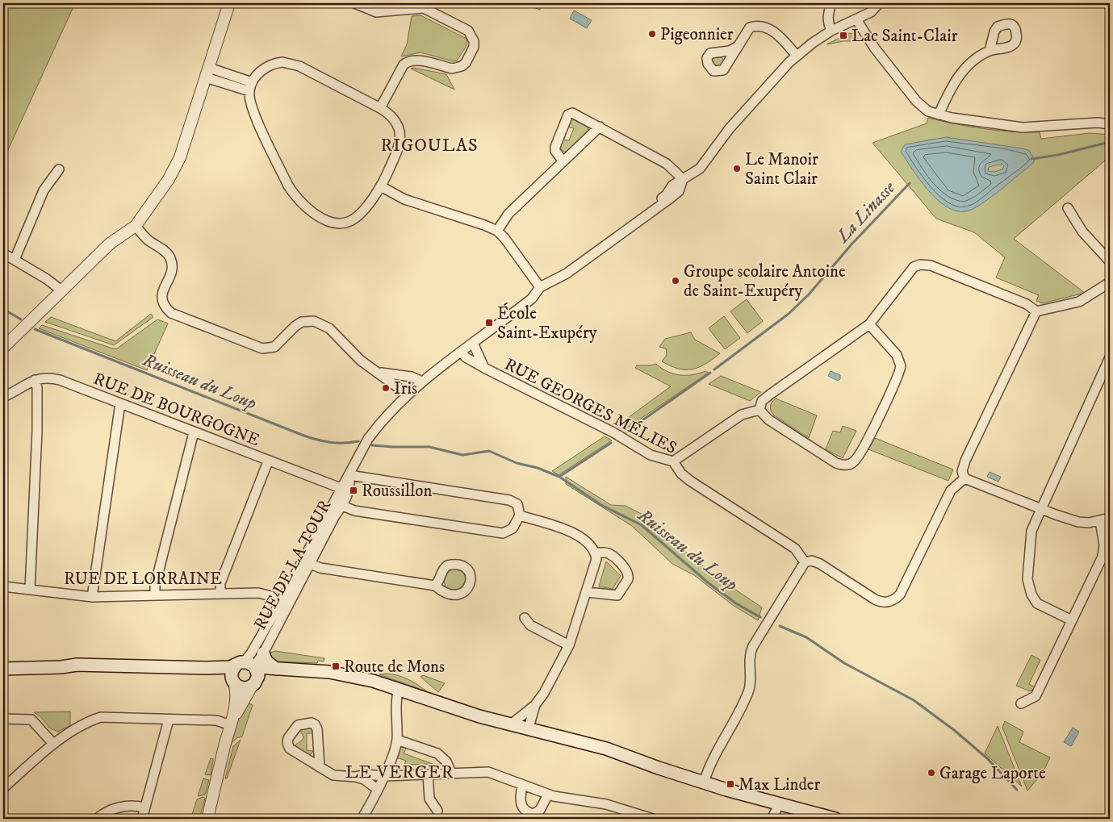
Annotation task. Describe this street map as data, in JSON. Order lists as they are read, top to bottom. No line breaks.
{"streets":{"street":["RUE GEORGES MÉLIES","RUE DE BOURGOGNE","RUE DE LA TOUR","RUE DE LORRAINE"]},"crossings":[["RUE GEORGES MÉLIES","RUE DE LA TOUR"],["RUE DE BOURGOGNE","RUE DE LA TOUR"],["RUE DE LA TOUR","RUE DE LORRAINE"]],"districts":["RIGOULAS","LE VERGER"],"water":["La Linasse","Ruisseau du Loup"],"places":{"other":["Pigeonnier","Le Manoir Saint Clair","Groupe scolaire Antoine de Saint-Exupéry","Iris","Garage Laporte"],"transit":["Lac Saint-Clair","École Saint-Exupéry","Roussillon","Route de Mons","Max Linder"]}}
